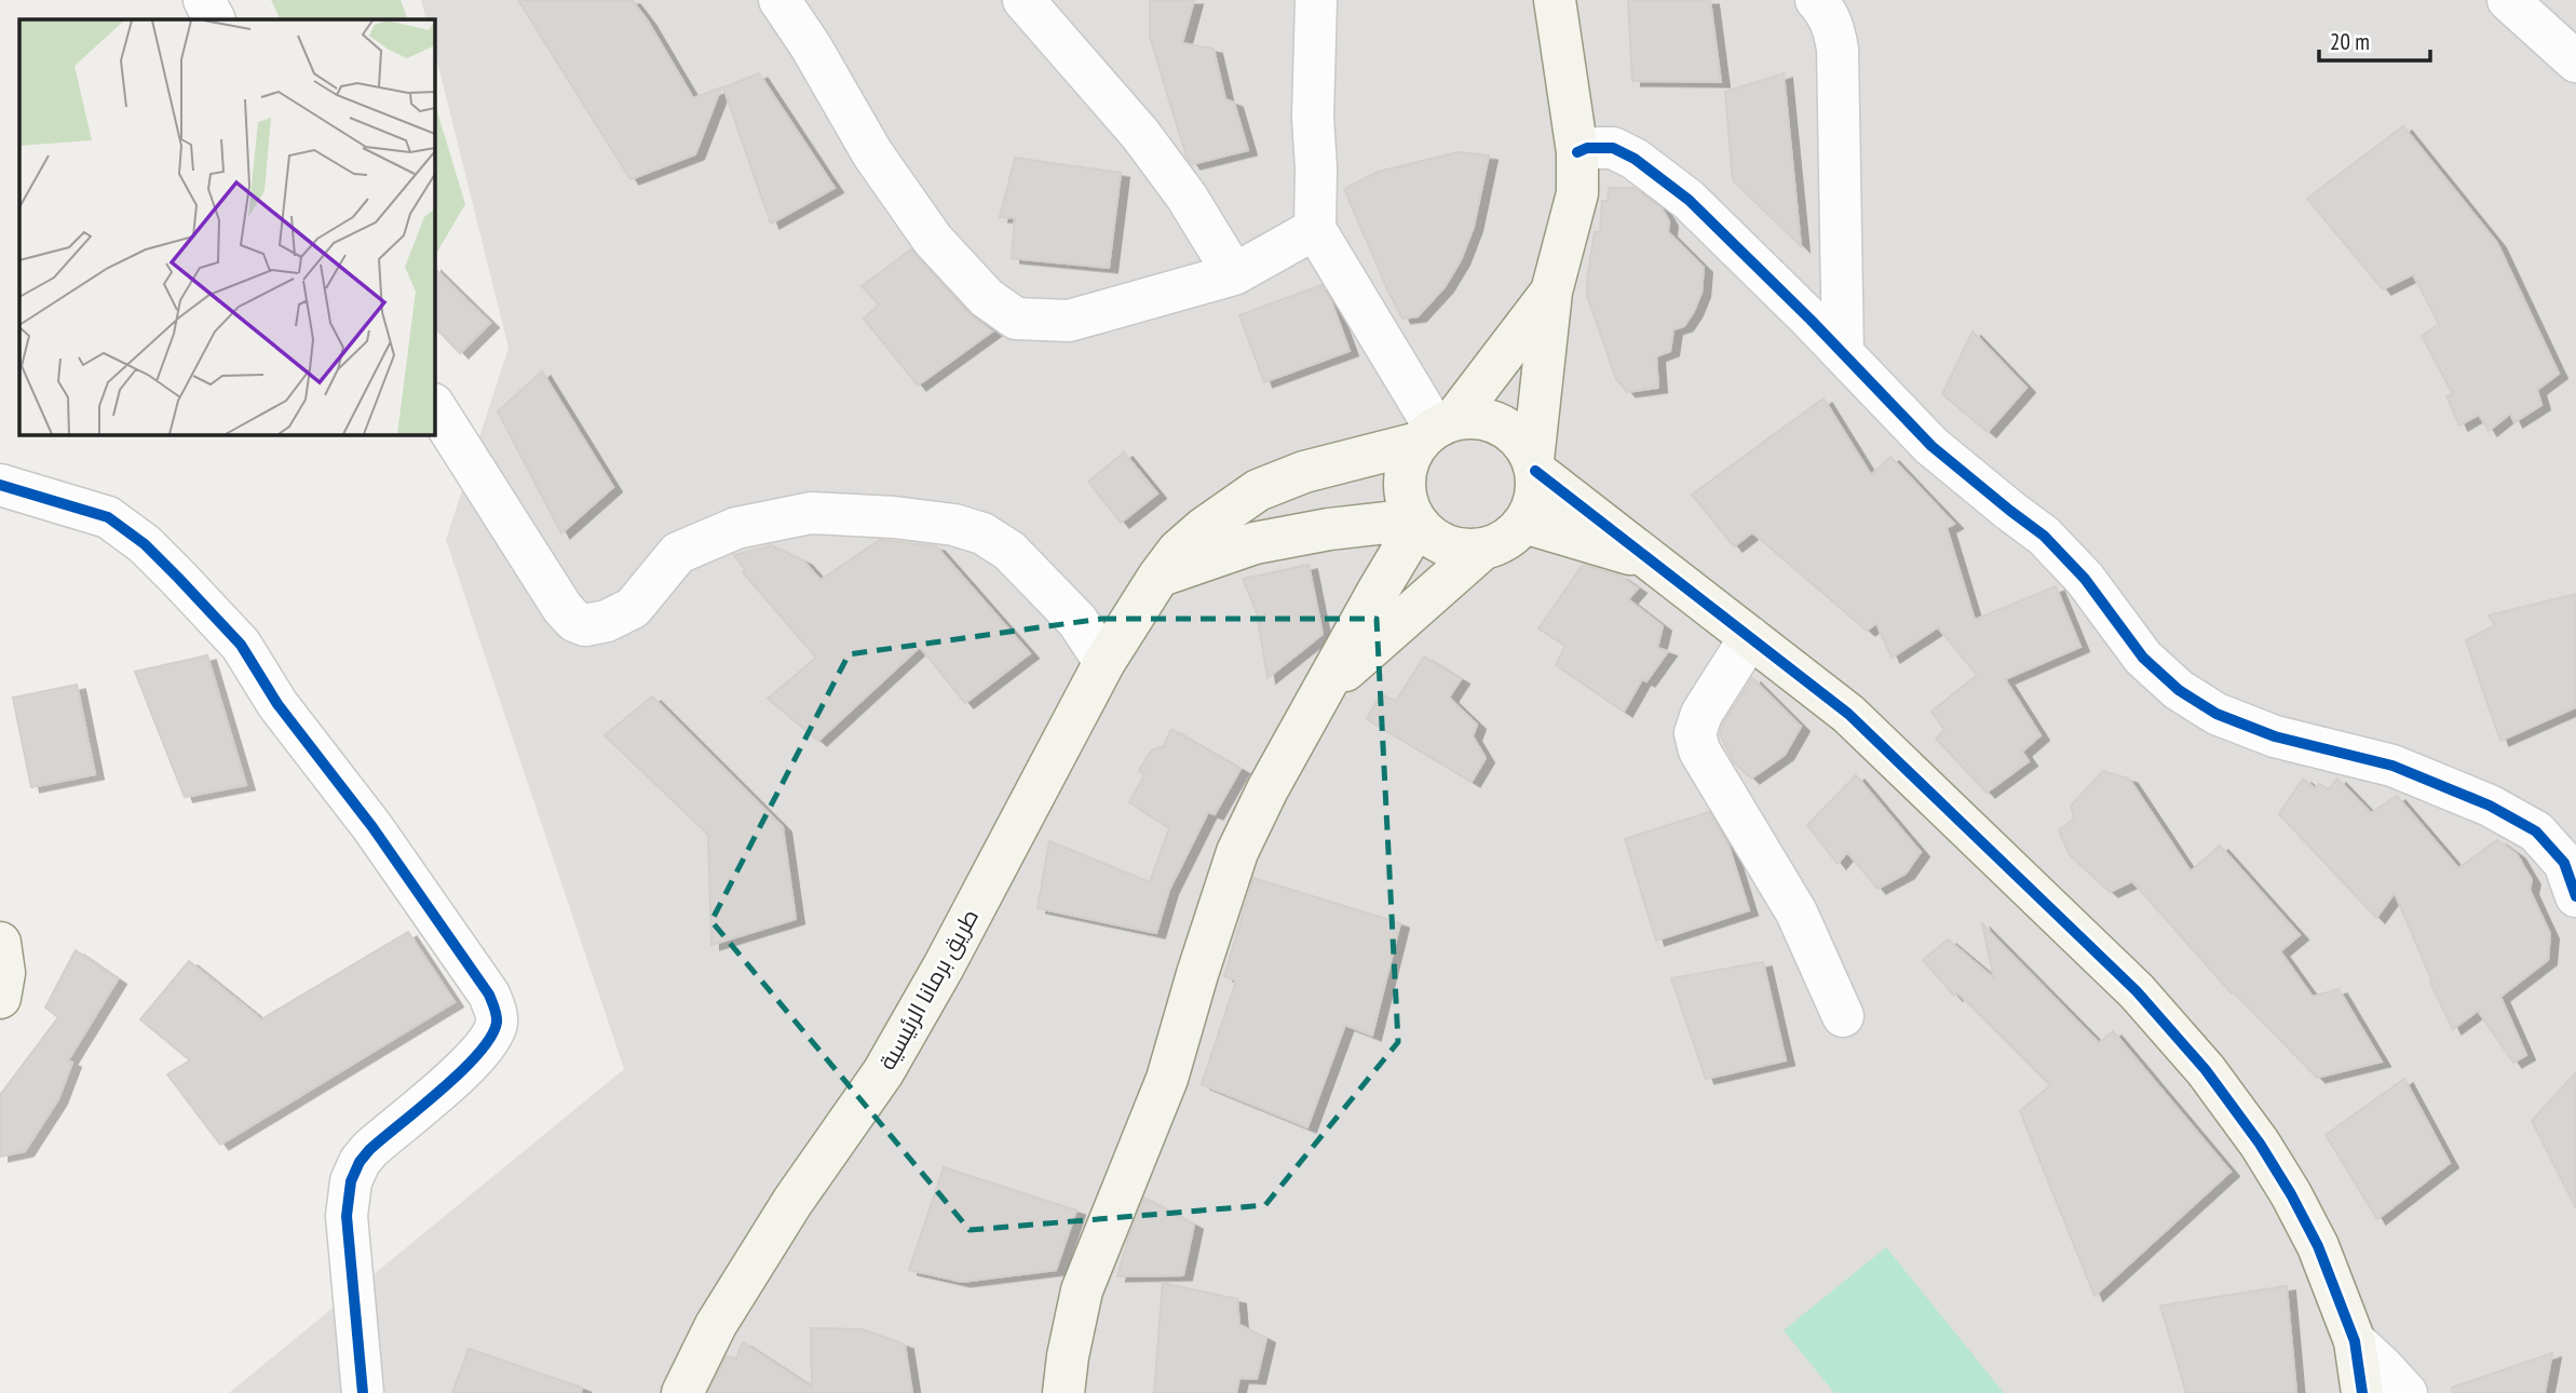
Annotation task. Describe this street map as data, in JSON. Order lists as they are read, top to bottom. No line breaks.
{"streets":{"street":["طريق برمانا الرئيسية"]},"scale_bar":"20 m"}
